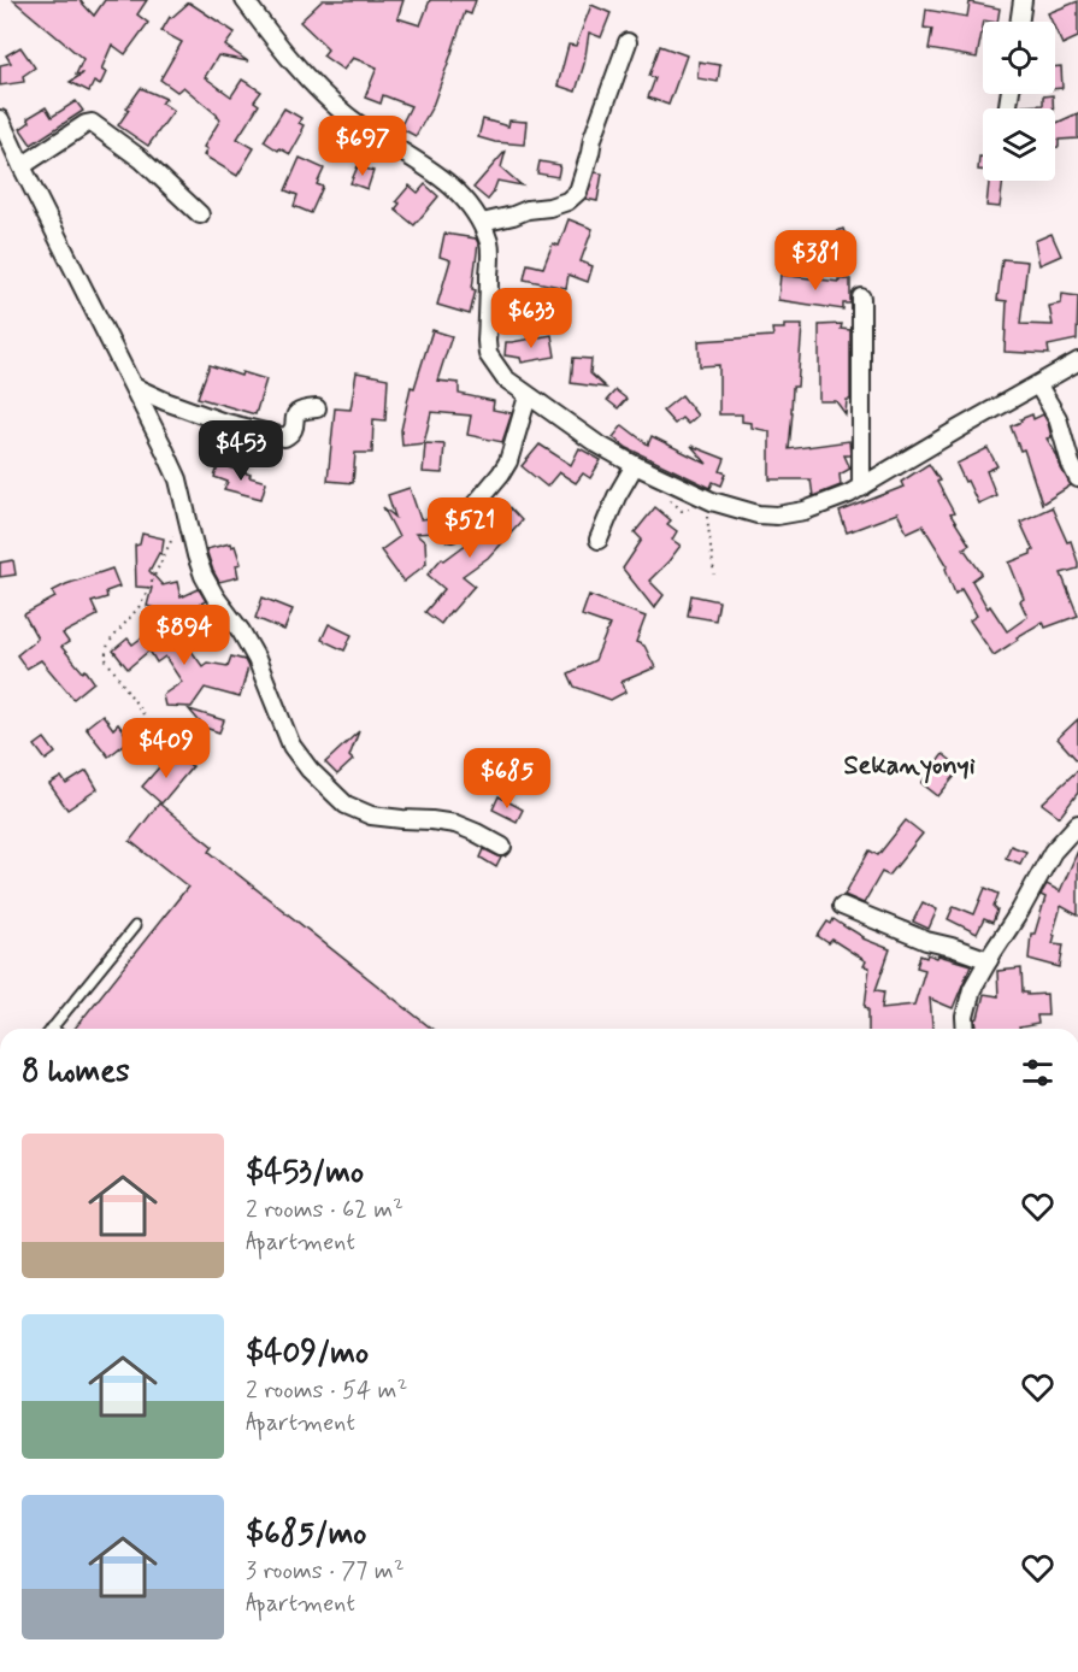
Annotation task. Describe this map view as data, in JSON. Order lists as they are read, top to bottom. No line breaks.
{"districts":["Sekanyonyi"],"page":{"price":["$697","$381","$633","$453","$521","$894","$409","$685"],"heading":"8 homes","list":[{"name":"$453/mo","note":"2 rooms · 62 m² · Apartment"},{"name":"$409/mo","note":"2 rooms · 54 m² · Apartment"},{"name":"$685/mo","note":"3 rooms · 77 m² · Apartment"}]}}
